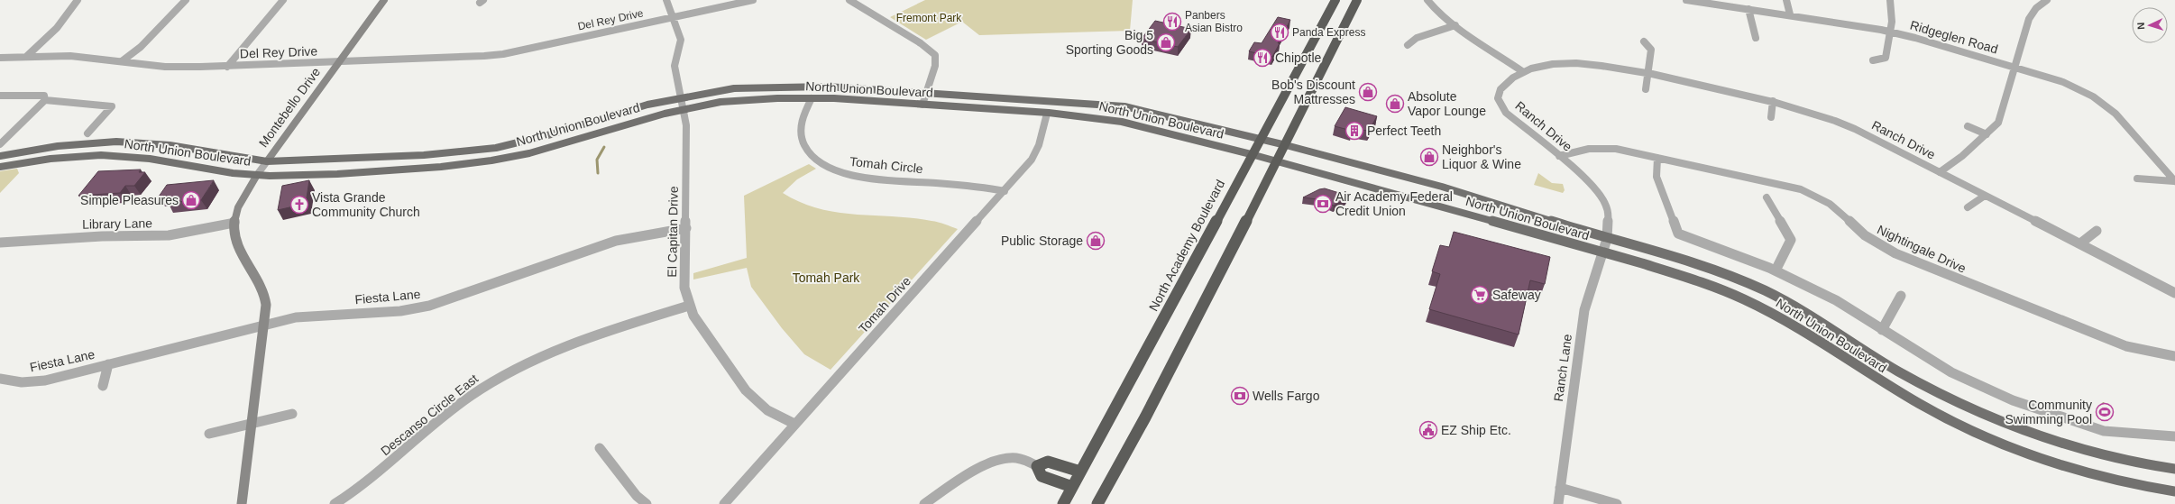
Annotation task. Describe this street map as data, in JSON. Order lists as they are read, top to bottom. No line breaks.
{"streets":{"highway":["North Academy Boulevard"],"main road":["North Union Boulevard"],"street":["Del Rey Drive","Ridgeglen Road","Montebello Drive","Ranch Drive","Tomah Circle","Library Lane","El Capitan Drive","Nightingale Drive","Fiesta Lane","Tomah Drive","Ranch Lane","Descanso Circle East"]},"crossings":[["Del Rey Drive","Montebello Drive"],["Del Rey Drive","El Capitan Drive"],["North Union Boulevard","Montebello Drive"],["North Union Boulevard","Ranch Drive"],["North Union Boulevard","Tomah Circle"],["North Union Boulevard","El Capitan Drive"],["North Union Boulevard","North Academy Boulevard"],["North Union Boulevard","Tomah Drive"],["North Union Boulevard","Ranch Lane"],["Montebello Drive","Library Lane"],["Montebello Drive","Fiesta Lane"],["Ranch Drive","Nightingale Drive"],["Ranch Drive","Ranch Lane"],["Tomah Circle","Tomah Drive"],["El Capitan Drive","Fiesta Lane"],["El Capitan Drive","Tomah Drive"],["El Capitan Drive","Descanso Circle East"]],"parks":["Fremont Park","Tomah Park"],"places":{"restaurant":["Panbers Asian Bistro","Panda Express","Chipotle"],"shop":["Big 5 Sporting Goods","Bob's Discount Mattresses","Absolute Vapor Lounge","Neighbor's Liquor & Wine","Simple Pleasures","Public Storage"],"building":["Perfect Teeth"],"bank":["Air Academy Federal Credit Union","Wells Fargo"],"church":["Vista Grande Community Church"],"supermarket":["Safeway"],"sports":["Community Swimming Pool"],"public building":["EZ Ship Etc."]},"north":"left"}
